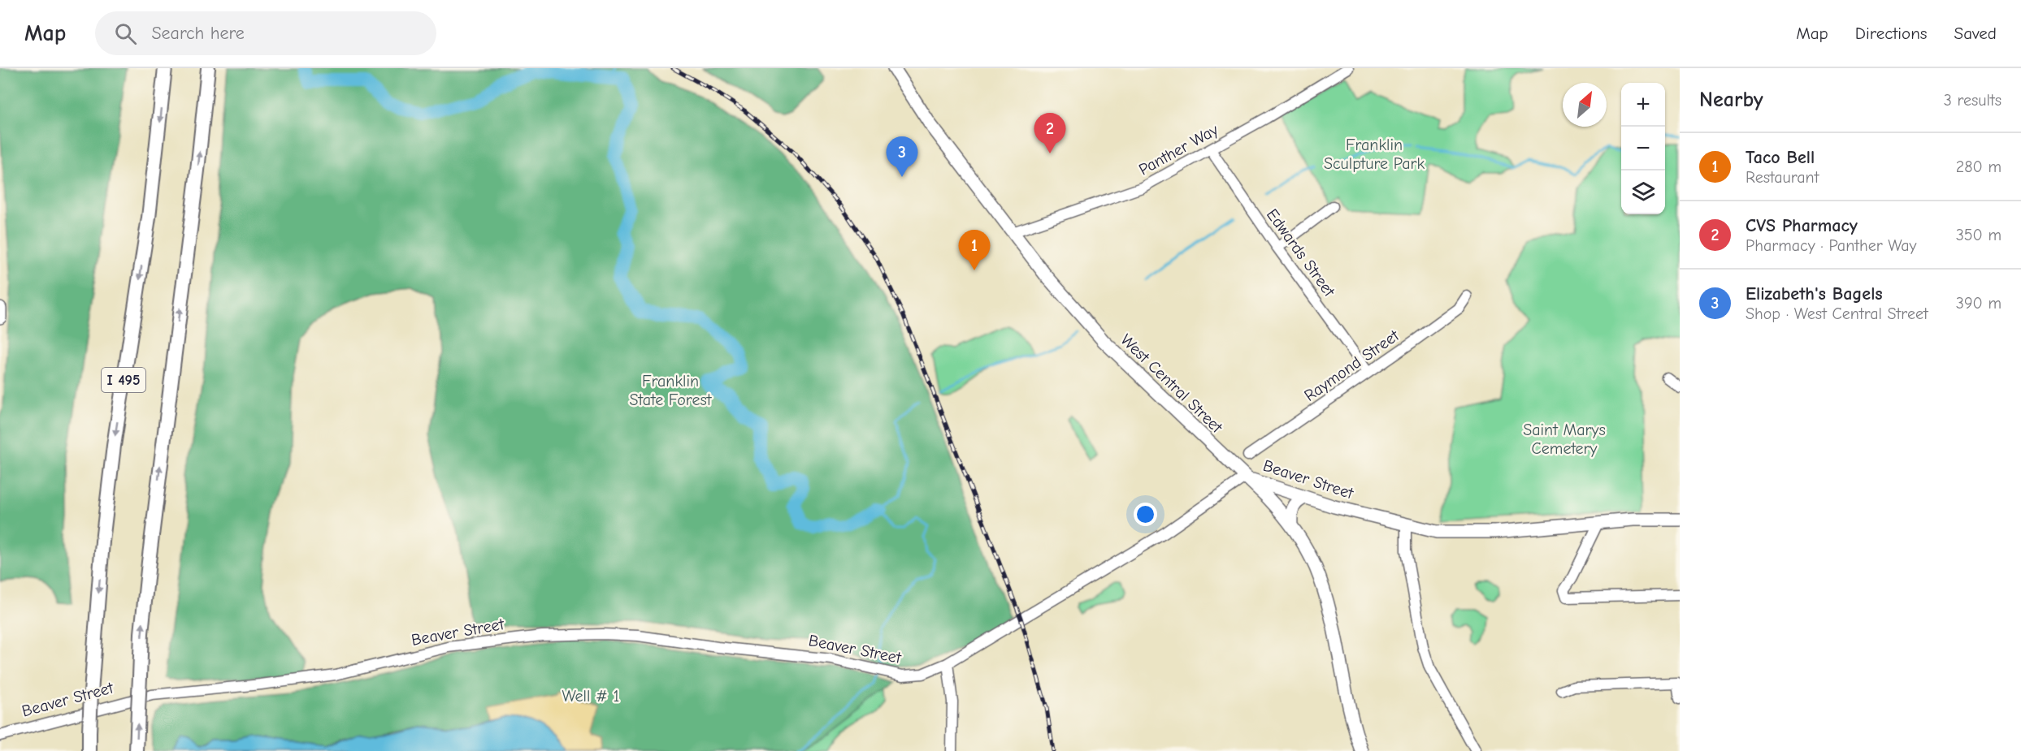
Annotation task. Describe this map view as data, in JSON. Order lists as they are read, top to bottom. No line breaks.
{"streets":{"highway":["I 495"],"main road":["West Central Street","Beaver Street"],"street":["Panther Way","Edwards Street","Raymond Street"]},"crossings":[["Panther Way","Edwards Street"],["Panther Way","West Central Street"],["Edwards Street","Raymond Street"],["West Central Street","Beaver Street"]],"parks":["Franklin Sculpture Park","Franklin State Forest","Saint Marys Cemetery","Well # 1"],"north":"top right","page":{"header":"Map","search":"Search here","nav":["Map","Directions","Saved"],"heading":["Nearby","3 results"],"map_buttons":["+","−"],"pins":["2","3","1"],"list":[{"mark":"1","name":"Taco Bell","note":"Restaurant","value":"280 m"},{"mark":"2","name":"CVS Pharmacy","note":"Pharmacy · Panther Way","value":"350 m"},{"mark":"3","name":"Elizabeth's Bagels","note":"Shop · West Central Street","value":"390 m"}]}}
